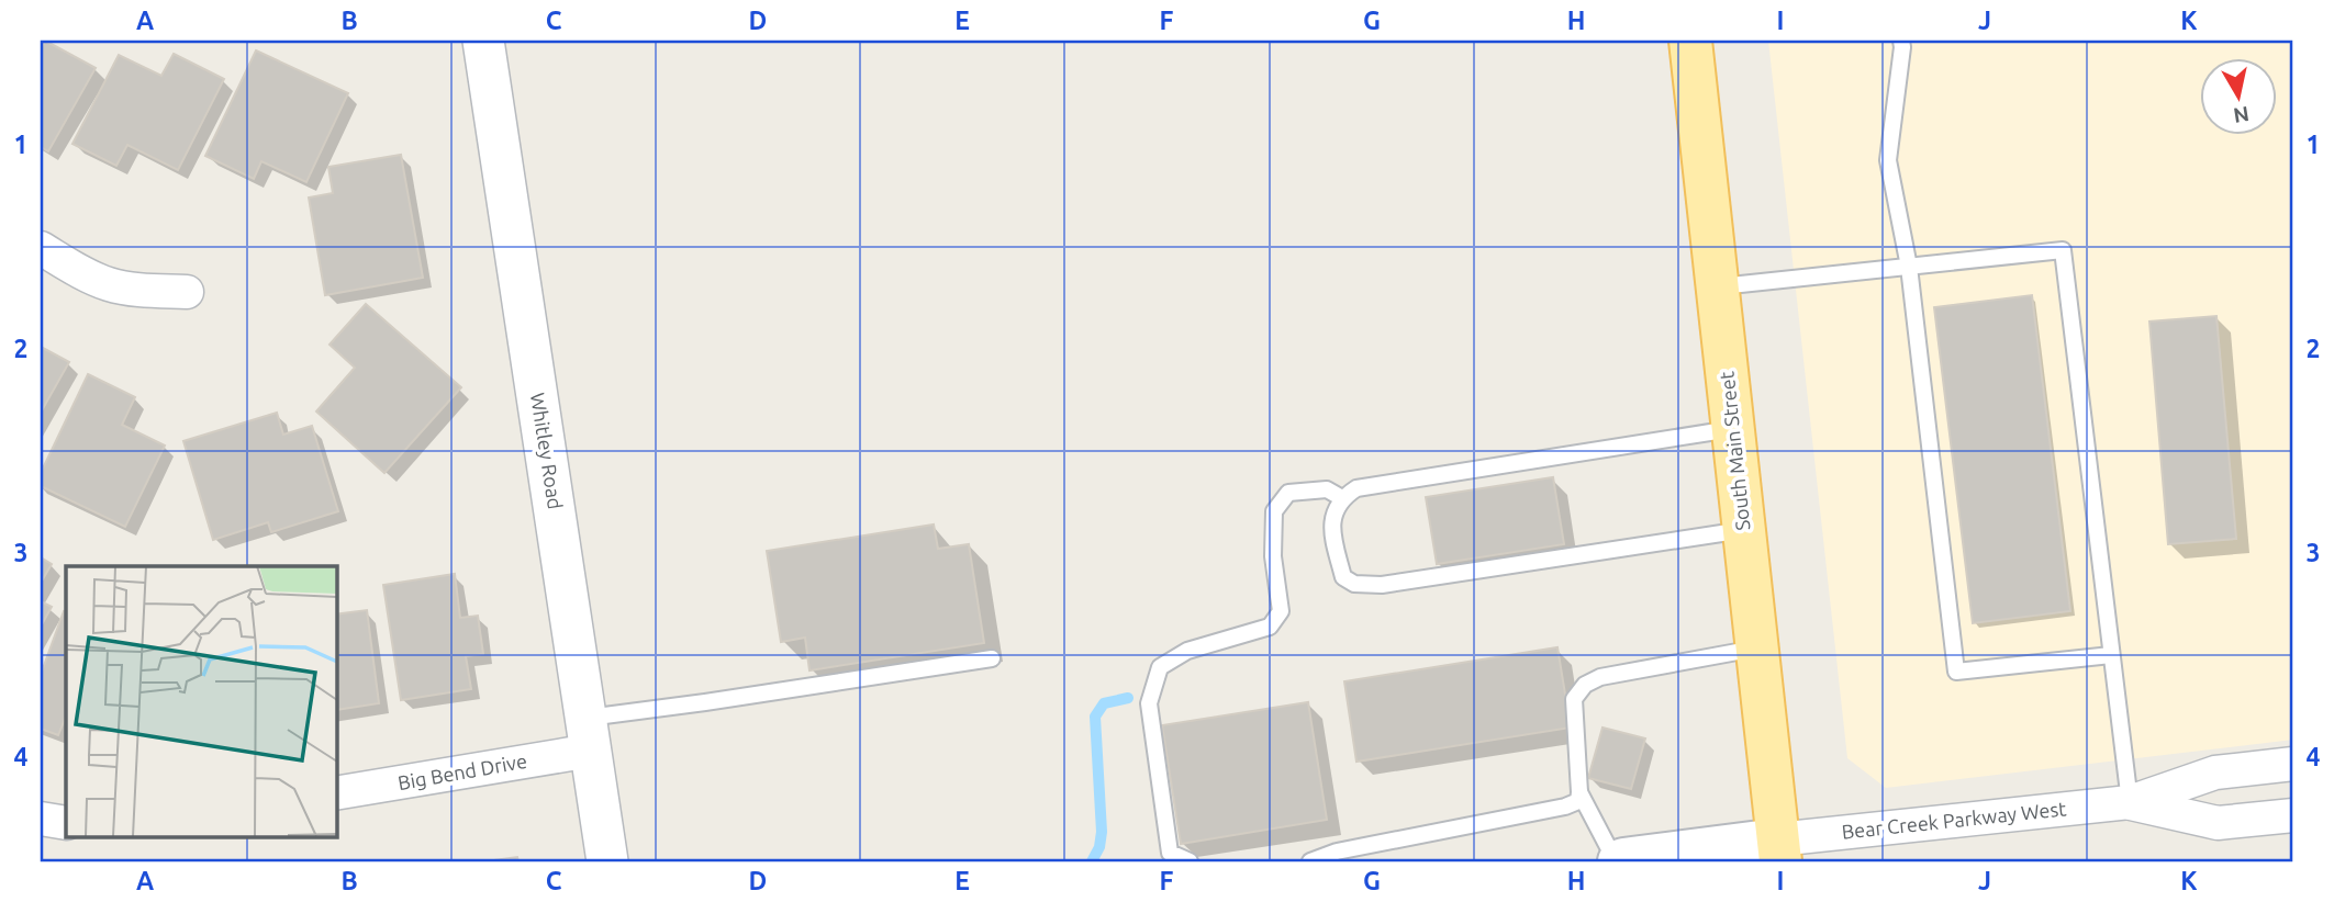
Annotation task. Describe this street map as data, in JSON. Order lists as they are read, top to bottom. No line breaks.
{"streets":{"main road":["South Main Street"],"street":["Whitley Road","Big Bend Drive","Bear Creek Parkway West"]},"crossings":[["Whitley Road","Big Bend Drive"],["South Main Street","Bear Creek Parkway West"]],"north":"bottom","grid":{"columns":["A","B","C","D","E","F","G","H","I","J","K"],"rows":["1","2","3","4"]}}
